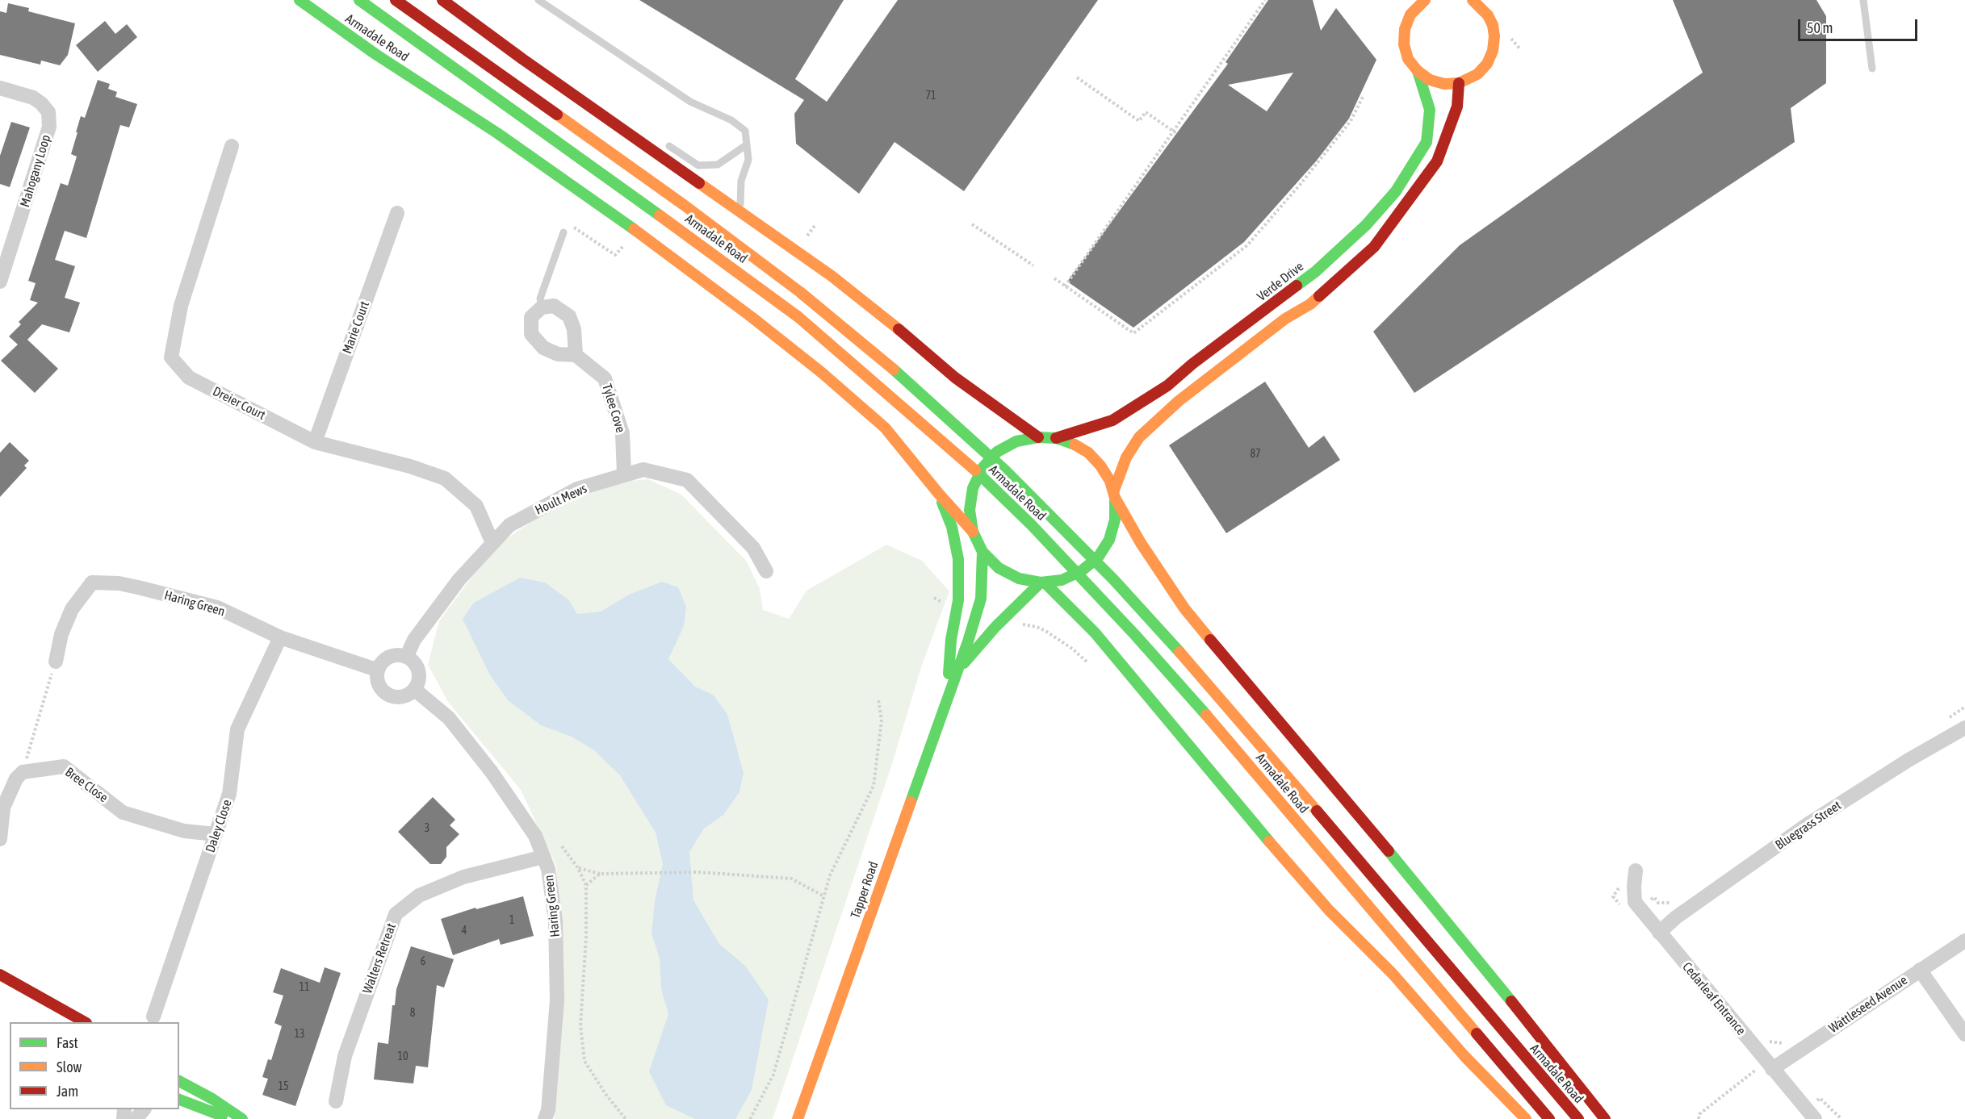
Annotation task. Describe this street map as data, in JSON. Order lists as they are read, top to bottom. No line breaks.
{"streets":{"main road":["Armadale Road","Verde Drive","Tapper Road"],"street":["Mahogany Loop","Marie Court","Dreier Court","Tylee Cove","Hoult Mews","Haring Green","Bree Close","Bluegrass Street","Daley Close","Walters Retreat","Cedarleaf Entrance","Wattleseed Avenue"]},"crossings":[["Verde Drive","Tapper Road"],["Marie Court","Dreier Court"],["Dreier Court","Hoult Mews"],["Tylee Cove","Hoult Mews"],["Hoult Mews","Haring Green"],["Haring Green","Daley Close"],["Haring Green","Walters Retreat"],["Bree Close","Daley Close"],["Bluegrass Street","Cedarleaf Entrance"],["Cedarleaf Entrance","Wattleseed Avenue"]],"house_numbers":["71","87","3","1","4","6","11","8","13","10","15"],"legend":["Fast","Slow","Jam"],"scale_bar":"50 m"}
